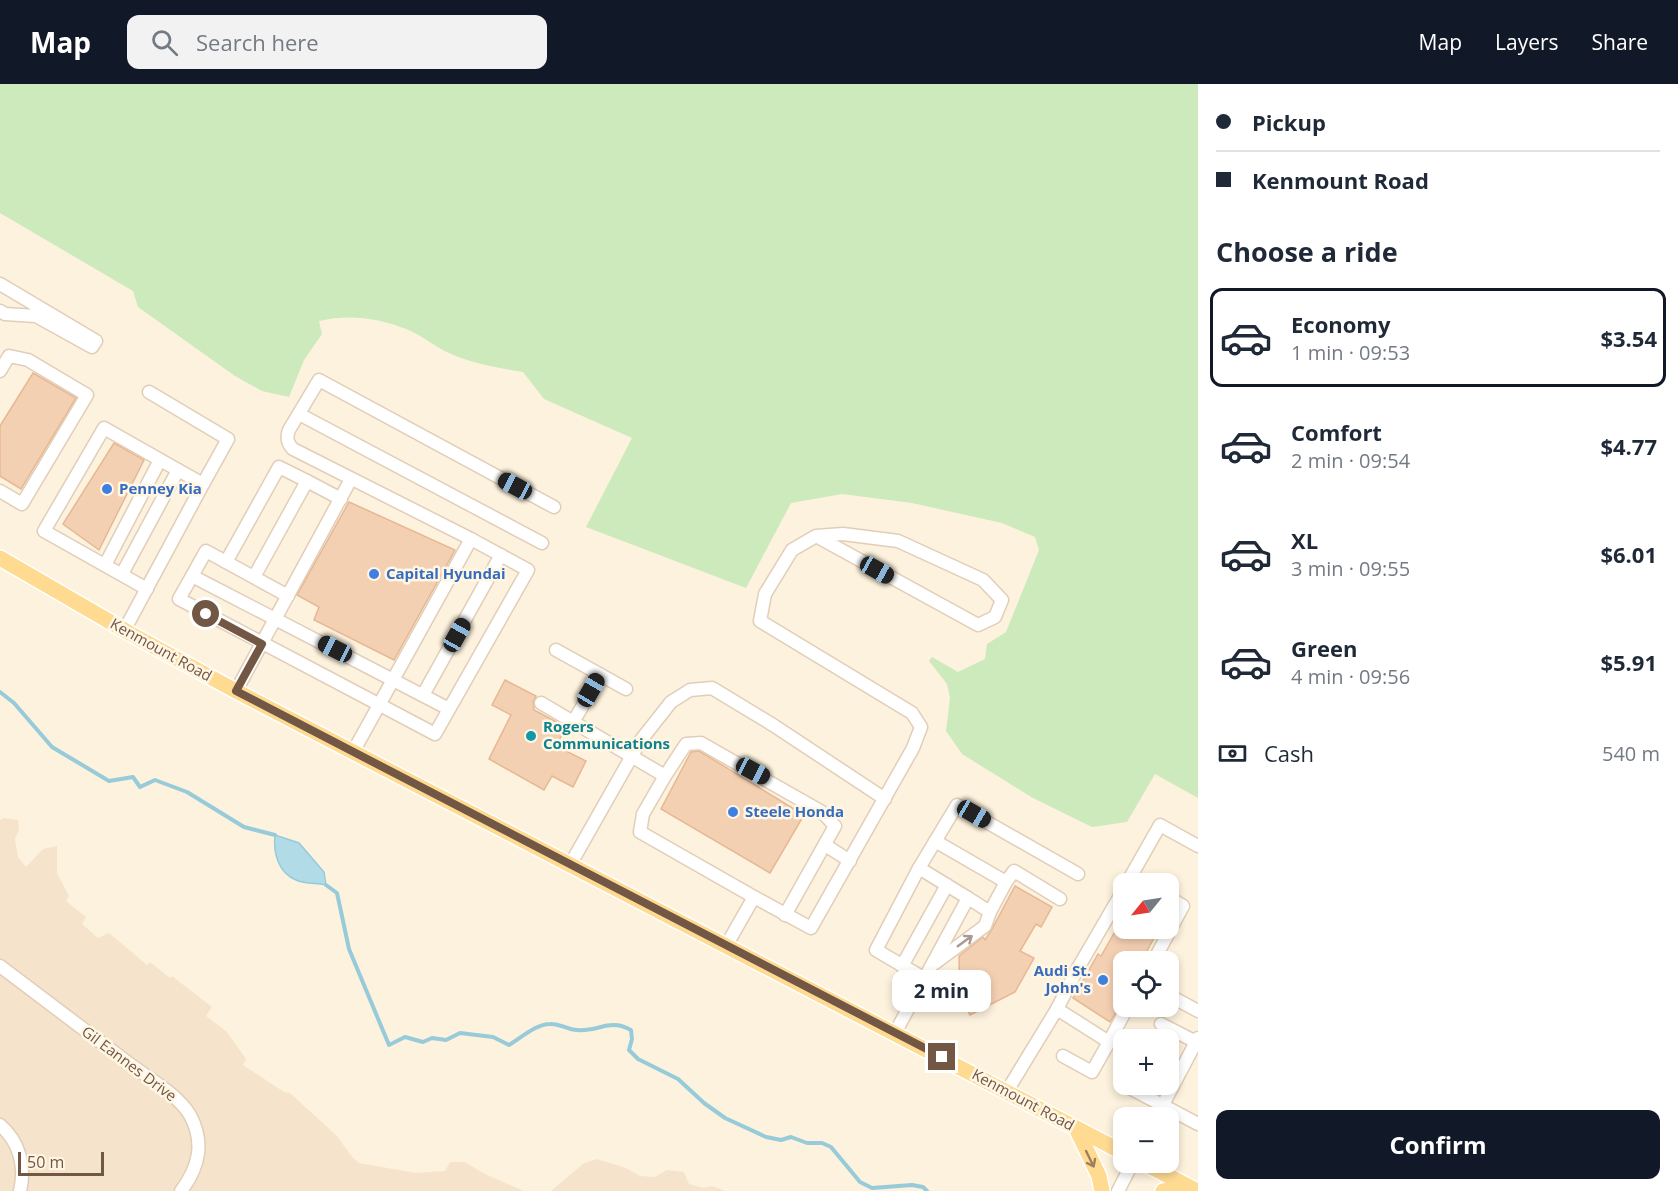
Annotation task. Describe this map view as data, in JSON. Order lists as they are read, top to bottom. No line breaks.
{"streets":{"main road":["Kenmount Road"],"street":["Gil Eannes Drive"]},"places":["Penney Kia","Capital Hyundai","Rogers Communications","Steele Honda","Audi St. John's"],"scale_bar":"50 m","north":"bottom left","page":{"header":"Map","search":"Search here","nav":["Map","Layers","Share"],"banner":["Pickup","Kenmount Road"],"heading":"Choose a ride","list":[{"name":"Economy","note":"1 min · 09:53","value":"$3.54"},{"name":"Comfort","note":"2 min · 09:54","value":"$4.77"},{"name":"XL","note":"3 min · 09:55","value":"$6.01"},{"name":"Green","note":"4 min · 09:56","value":"$5.91"}],"pay":["Cash","540 m"],"map_buttons":["+","−"],"bubble":"2 min","buttons":"Confirm","scale":"50 m"}}
